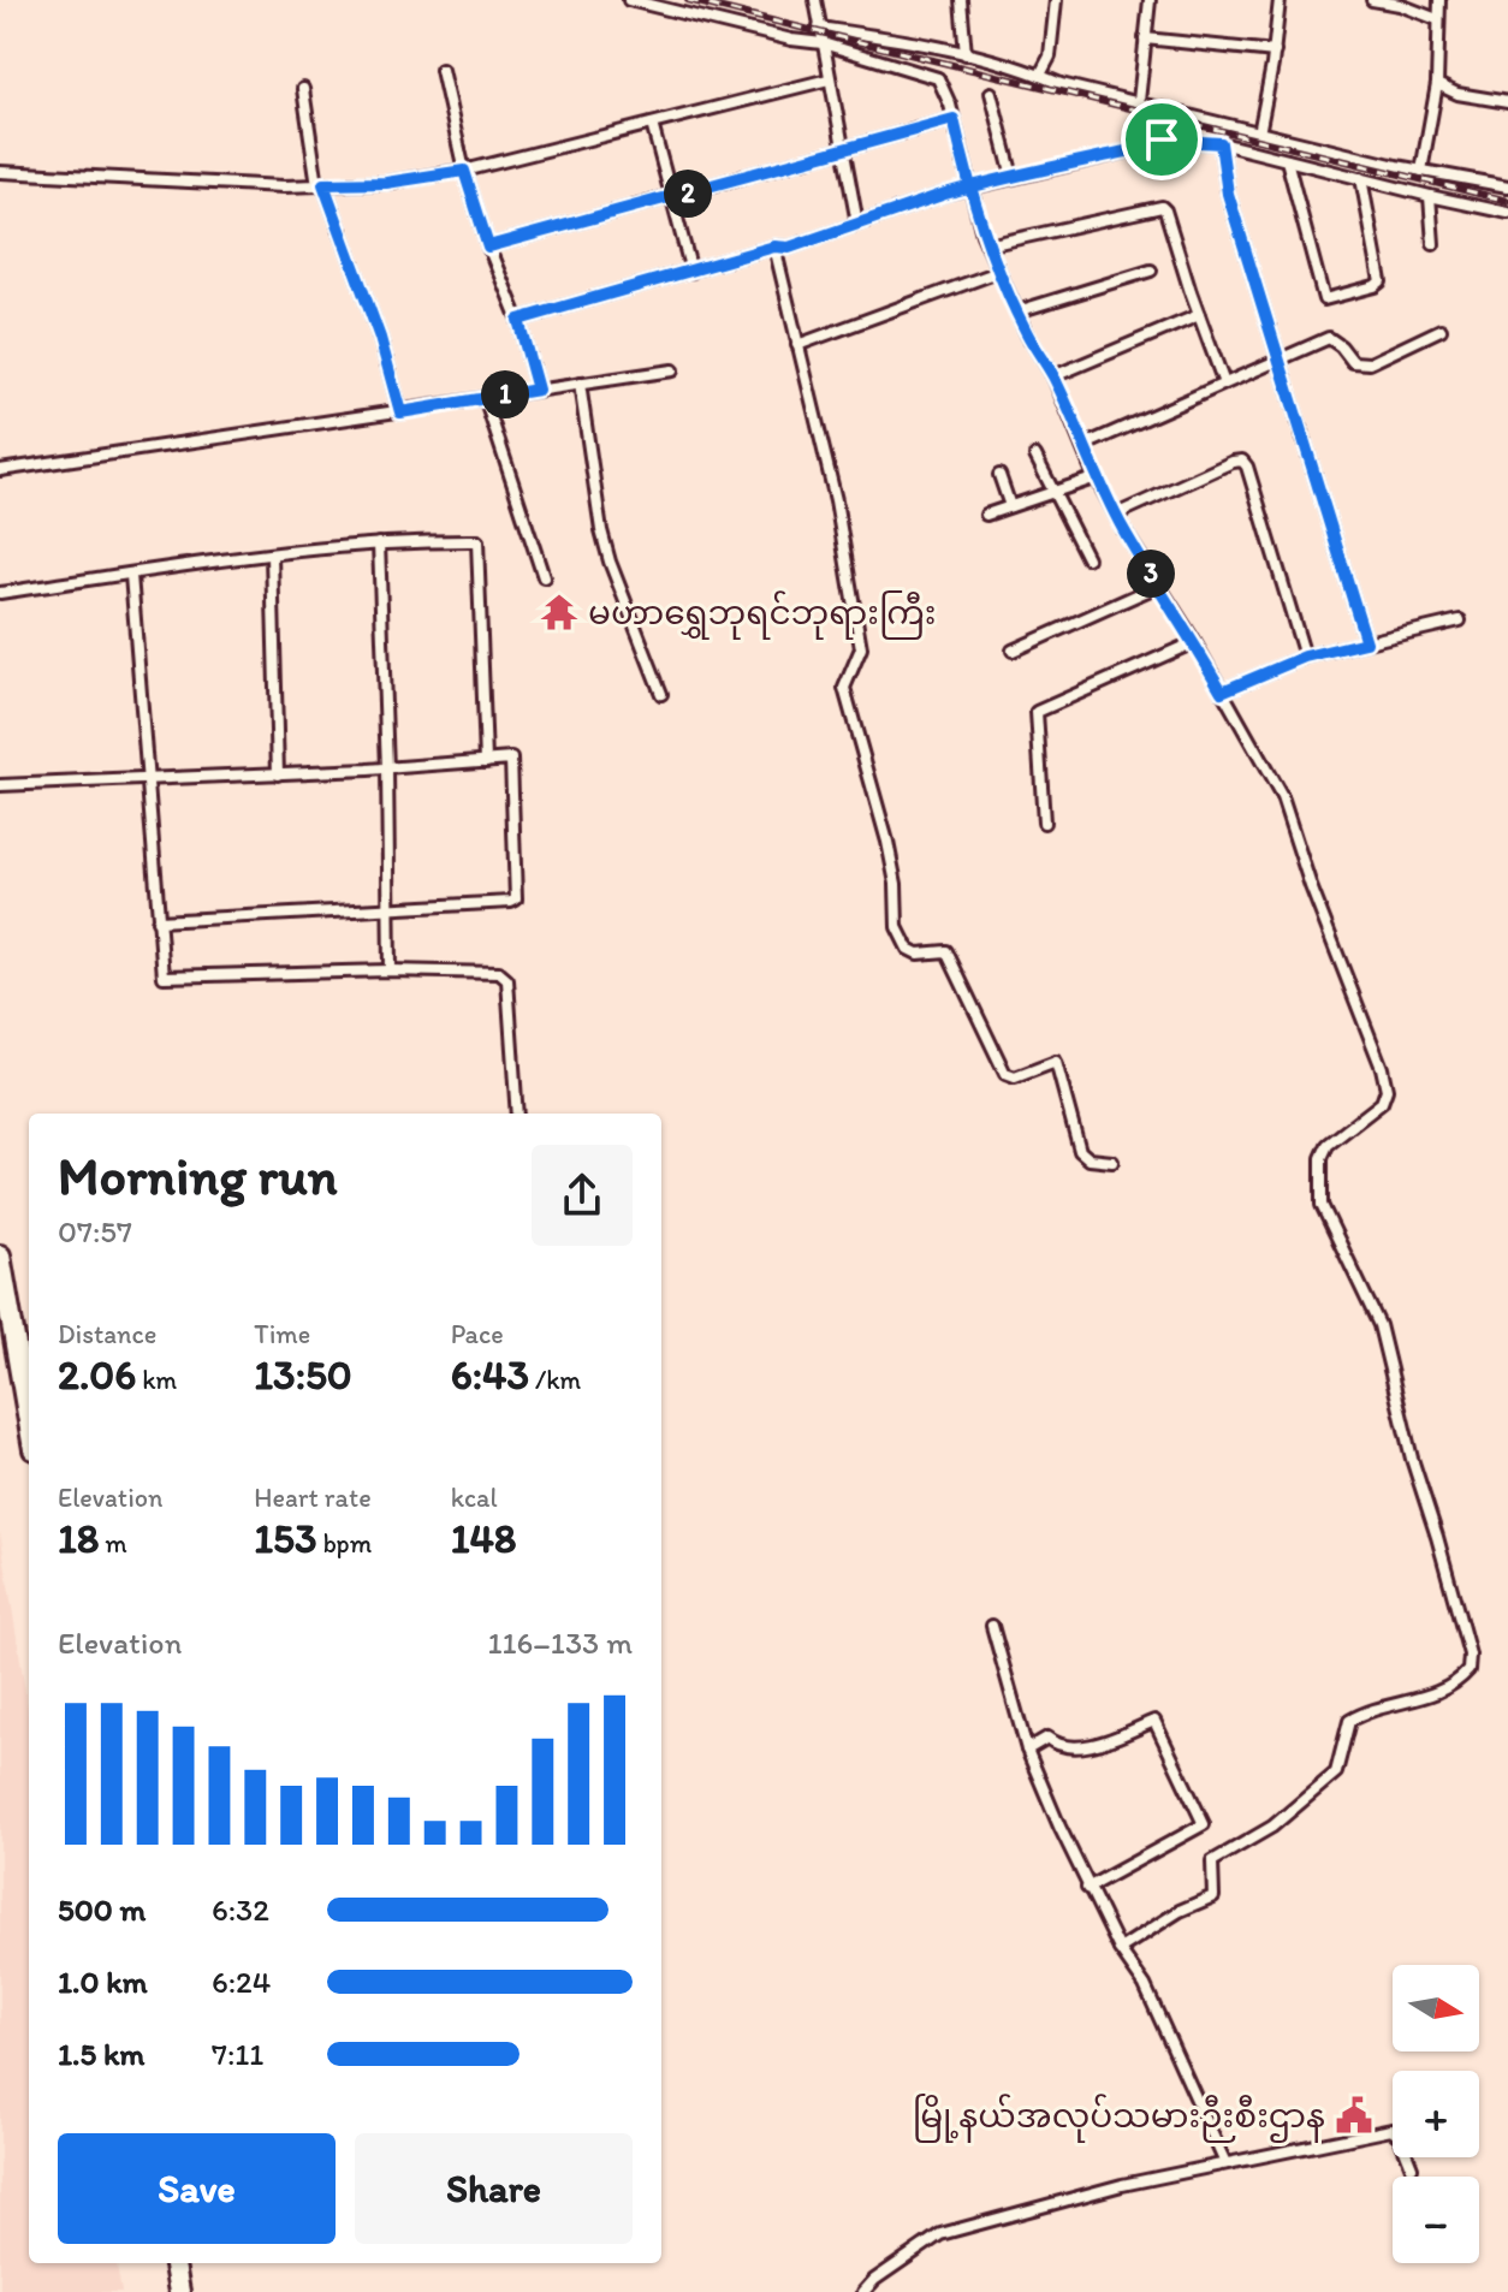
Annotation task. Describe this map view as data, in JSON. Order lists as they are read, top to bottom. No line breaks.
{"places":{"temple":["မဟာရွှေဘုရင်ဘုရားကြီး"],"public building":["မြို့နယ်အလုပ်သမားဉီးစီးဌာန"]},"north":"right","page":{"pins":["2","1","3"],"heading":["Morning run","07:57"],"stats":[["Distance","2.06 km"],["Time","13:50"],["Pace","6:43 /km"],["Elevation","18 m"],["Heart rate","153 bpm"],["kcal","148"]],"chart":["Elevation","116–133 m"],"list":[{"name":"500 m","note":"6:32"},{"name":"1.0 km","note":"6:24"},{"name":"1.5 km","note":"7:11"}],"map_buttons":["+","−"],"buttons":["Save","Share"]}}
